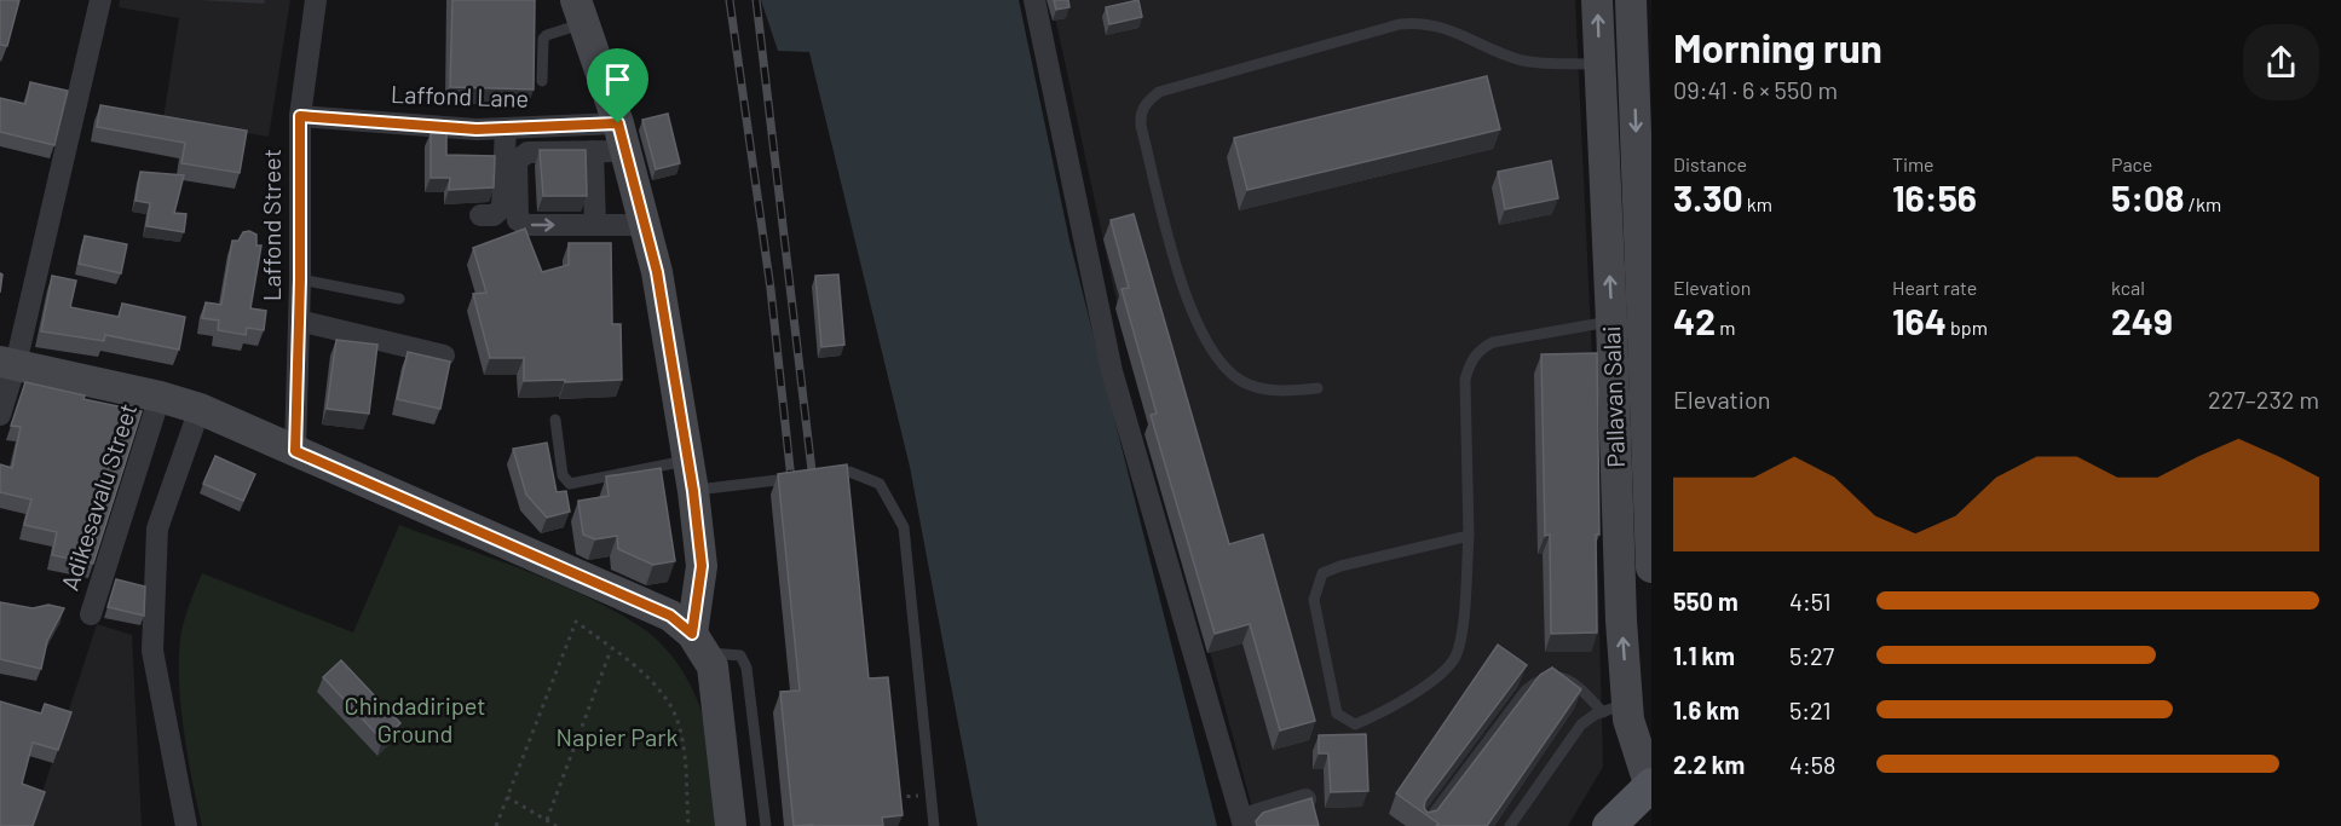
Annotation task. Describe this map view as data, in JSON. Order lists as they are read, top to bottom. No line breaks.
{"streets":{"main road":["Pallavan Salai"],"street":["Laffond Lane","Laffond Street","Adikesavalu Street"]},"crossings":[["Laffond Lane","Laffond Street"]],"parks":["Chindadiripet Ground","Napier Park"],"page":{"heading":["Morning run","09:41 · 6 × 550 m"],"stats":[["Distance","3.30 km"],["Time","16:56"],["Pace","5:08 /km"],["Elevation","42 m"],["Heart rate","164 bpm"],["kcal","249"]],"chart":["Elevation","227–232 m"],"list":[{"name":"550 m","note":"4:51"},{"name":"1.1 km","note":"5:27"},{"name":"1.6 km","note":"5:21"},{"name":"2.2 km","note":"4:58"}]}}
